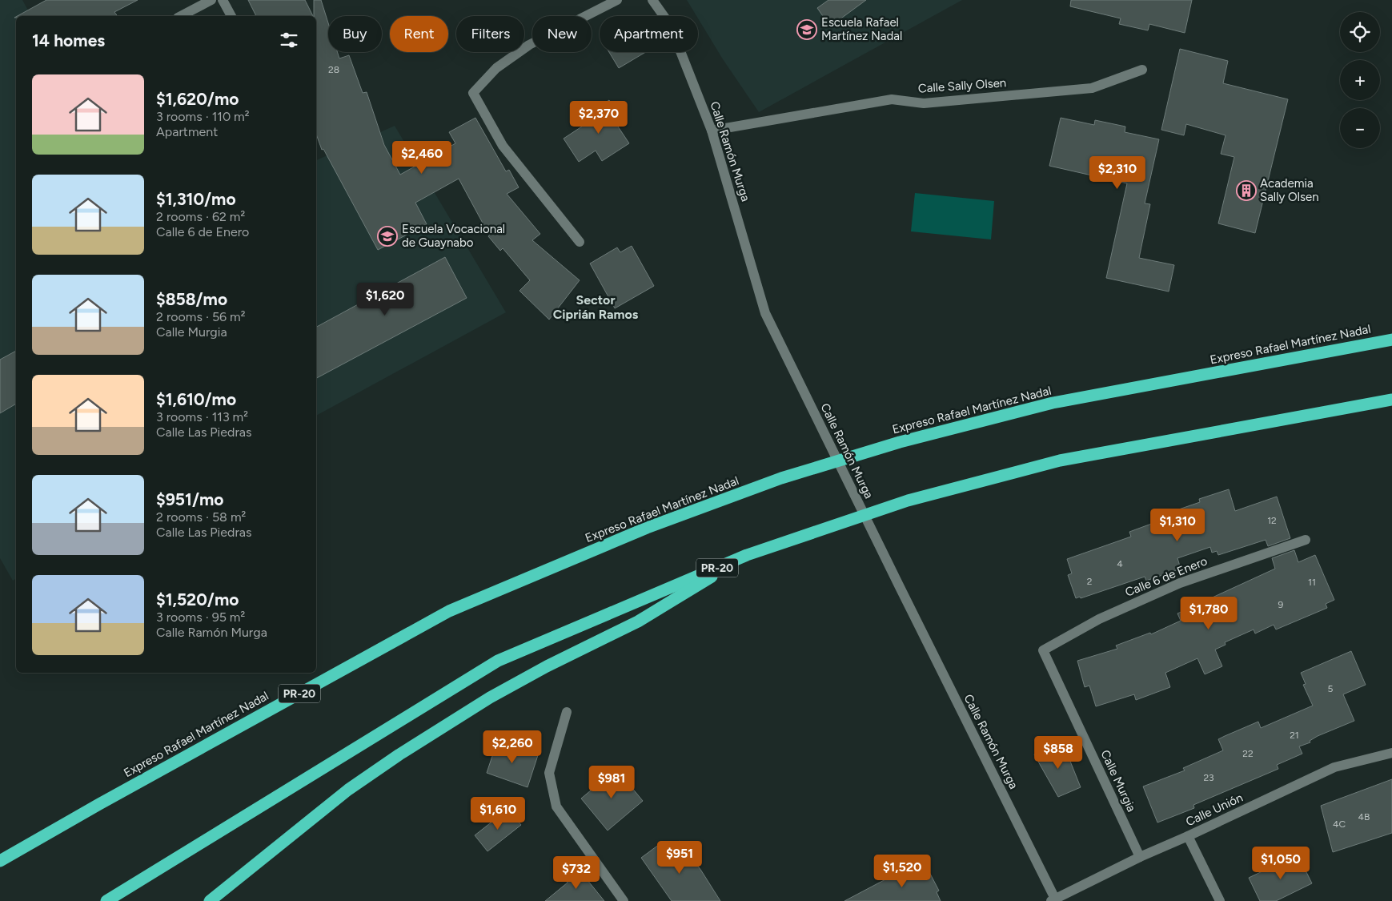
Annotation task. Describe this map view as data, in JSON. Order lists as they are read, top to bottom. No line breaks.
{"streets":{"highway":["Expreso Rafael Martínez Nadal","PR-20"],"street":["Calle Sally Olsen","Calle Ramón Murga","Calle 6 de Enero","Calle Murgia","Calle Unión"]},"crossings":[["Calle Sally Olsen","Calle Ramón Murga"],["Calle Ramón Murga","Calle Unión"],["Calle 6 de Enero","Calle Murgia"],["Calle Murgia","Calle Unión"]],"districts":["Sector Ciprián Ramos"],"places":{"school or university":["Escuela Rafael Martínez Nadal","Escuela Vocacional de Guaynabo"],"building":["Academia Sally Olsen"]},"house_numbers":["28","12","4","2","11","9","5","21","22","23","4B","4C"],"page":{"map_buttons":["+","−"],"chip":["Buy","Rent","Filters","New","Apartment"],"heading":"14 homes","list":[{"name":"$1,620/mo","note":"3 rooms · 110 m² · Apartment"},{"name":"$1,310/mo","note":"2 rooms · 62 m² · Calle 6 de Enero"},{"name":"$858/mo","note":"2 rooms · 56 m² · Calle Murgia"},{"name":"$1,610/mo","note":"3 rooms · 113 m² · Calle Las Piedras"},{"name":"$951/mo","note":"2 rooms · 58 m² · Calle Las Piedras"},{"name":"$1,520/mo","note":"3 rooms · 95 m² · Calle Ramón Murga"}],"price":["$2,370","$2,460","$2,310","$1,620","$1,310","$1,780","$2,260","$858","$981","$1,610","$951","$1,050","$1,520","$732"]}}
